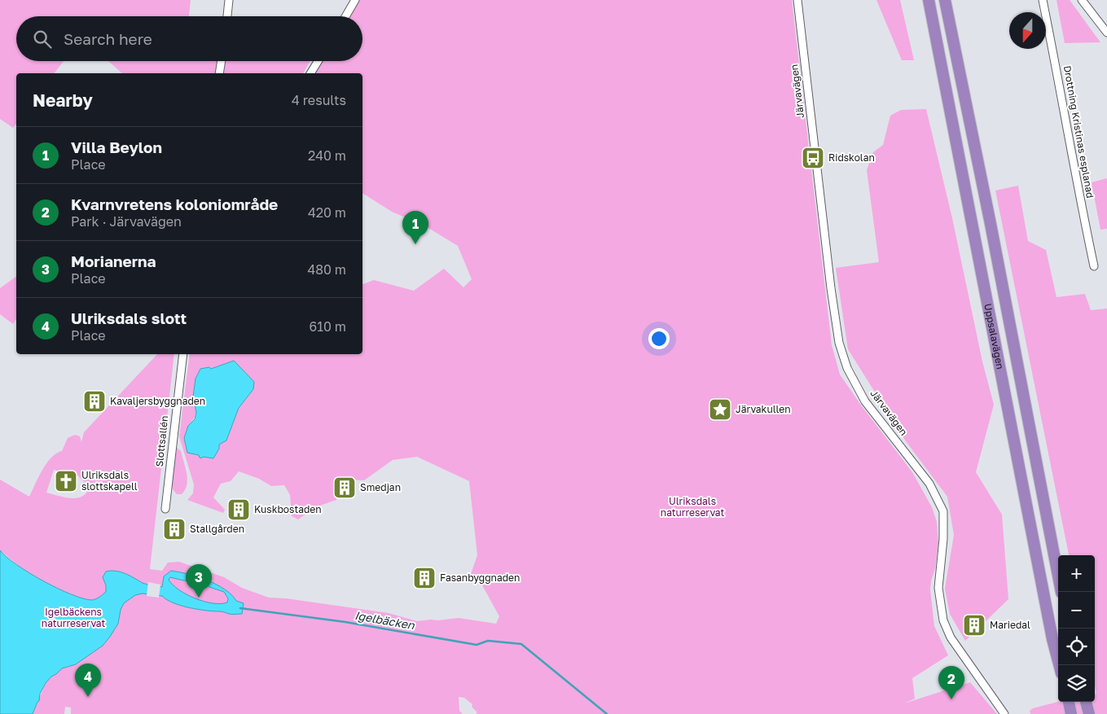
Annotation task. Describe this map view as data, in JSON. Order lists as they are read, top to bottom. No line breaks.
{"streets":{"highway":["Uppsalavägen"],"street":["Järvavägen","Drottning Kristinas esplanad","Slottsallén"]},"water":["Igelbäcken"],"parks":["Ulriksdals naturreservat","Igelbäckens naturreservat"],"places":{"bus stop":["Ridskolan"],"building":["Kavaljersbyggnaden","Smedjan","Kuskbostaden","Stallgården","Fasanbyggnaden","Mariedal"],"place":["Järvakullen"],"church":["Ulriksdals slottskapell"]},"north":"bottom","page":{"search":"Search here","heading":["Nearby","4 results"],"list":[{"mark":"1","name":"Villa Beylon","note":"Place","value":"240 m"},{"mark":"2","name":"Kvarnvretens koloniområde","note":"Park · Järvavägen","value":"420 m"},{"mark":"3","name":"Morianerna","note":"Place","value":"480 m"},{"mark":"4","name":"Ulriksdals slott","note":"Place","value":"610 m"}],"pins":["1","3","4","2"],"map_buttons":["+","−"]}}
